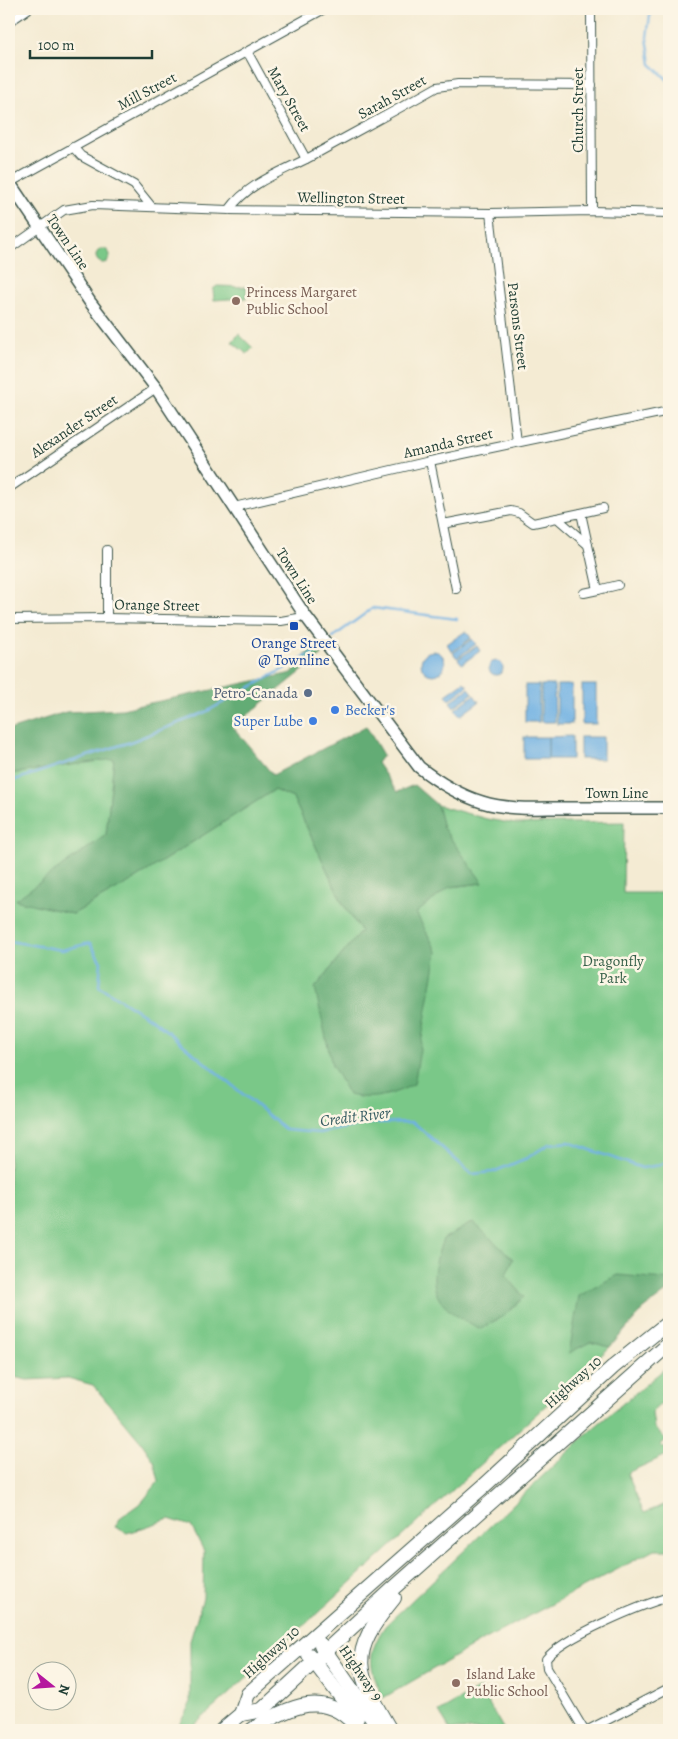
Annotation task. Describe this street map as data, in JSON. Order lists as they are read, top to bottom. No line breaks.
{"streets":{"highway":["Highway 10","Highway 9"],"main road":["Town Line"],"street":["Mill Street","Sarah Street","Mary Street","Church Street","Wellington Street","Parsons Street","Alexander Street","Amanda Street","Orange Street"]},"crossings":[["Mill Street","Mary Street"],["Mill Street","Town Line"],["Sarah Street","Mary Street"],["Sarah Street","Church Street"],["Sarah Street","Wellington Street"],["Church Street","Wellington Street"],["Wellington Street","Town Line"],["Wellington Street","Parsons Street"],["Town Line","Alexander Street"],["Town Line","Amanda Street"],["Town Line","Orange Street"],["Parsons Street","Amanda Street"],["Highway 10","Highway 9"]],"water":["Credit River"],"parks":["Dragonfly Park"],"places":{"other":["Princess Margaret Public School","Petro-Canada","Becker's","Super Lube","Island Lake Public School"],"transit":["Orange Street @ Townline"]},"scale_bar":"100 m","north":"right"}
